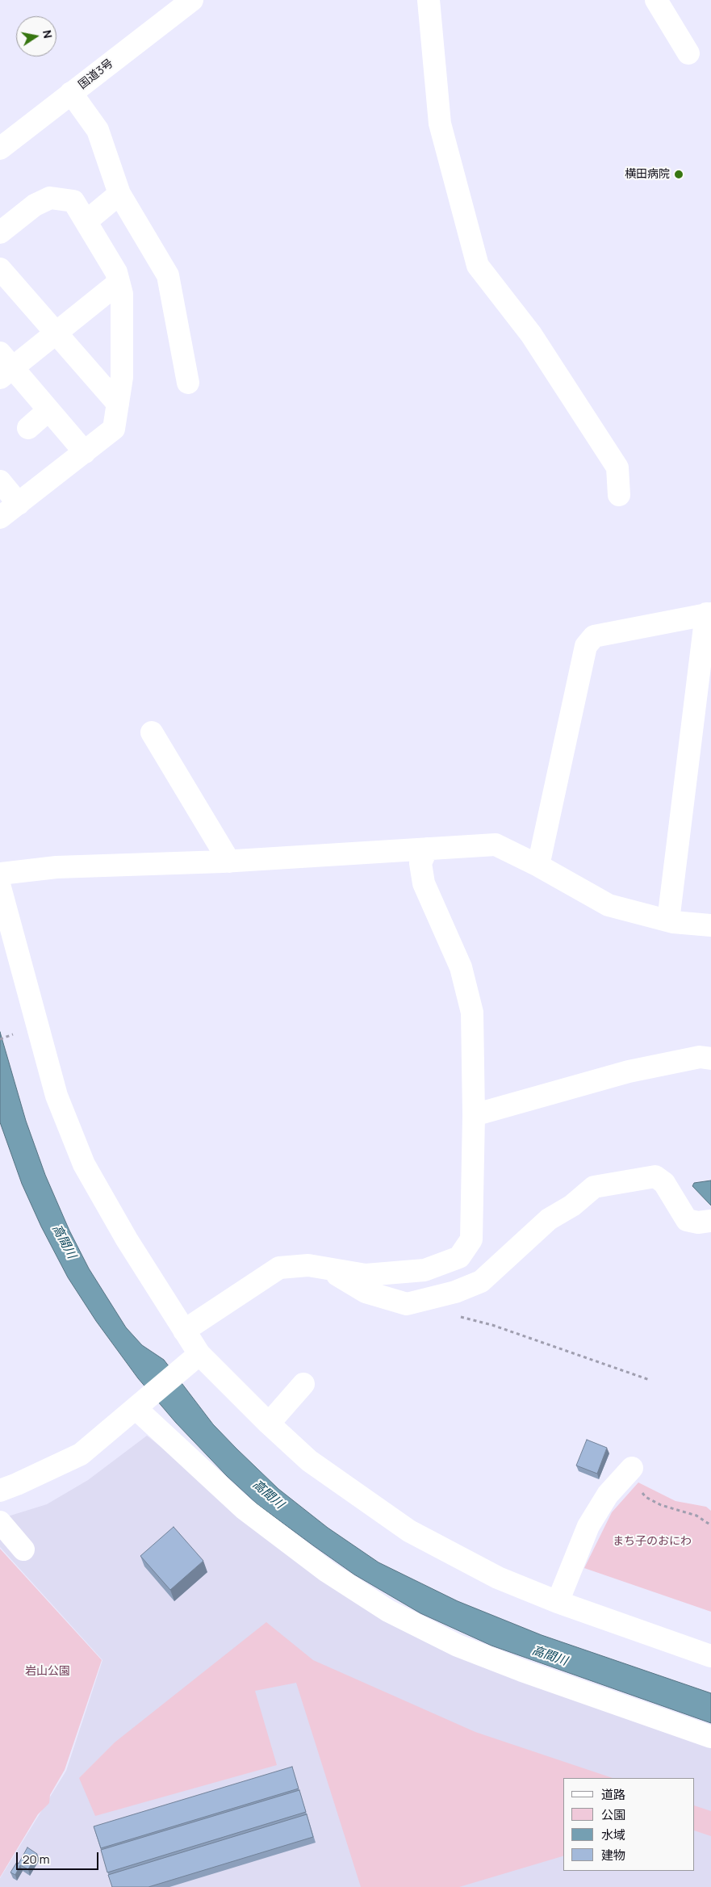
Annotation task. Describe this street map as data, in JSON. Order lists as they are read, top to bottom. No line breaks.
{"streets":{"main road":["国道3号"]},"water":["高間川"],"parks":["まち子のおにわ","岩山公園"],"places":["横田病院"],"legend":["道路","公園","水域","建物"],"scale_bar":"20 m","north":"right"}
